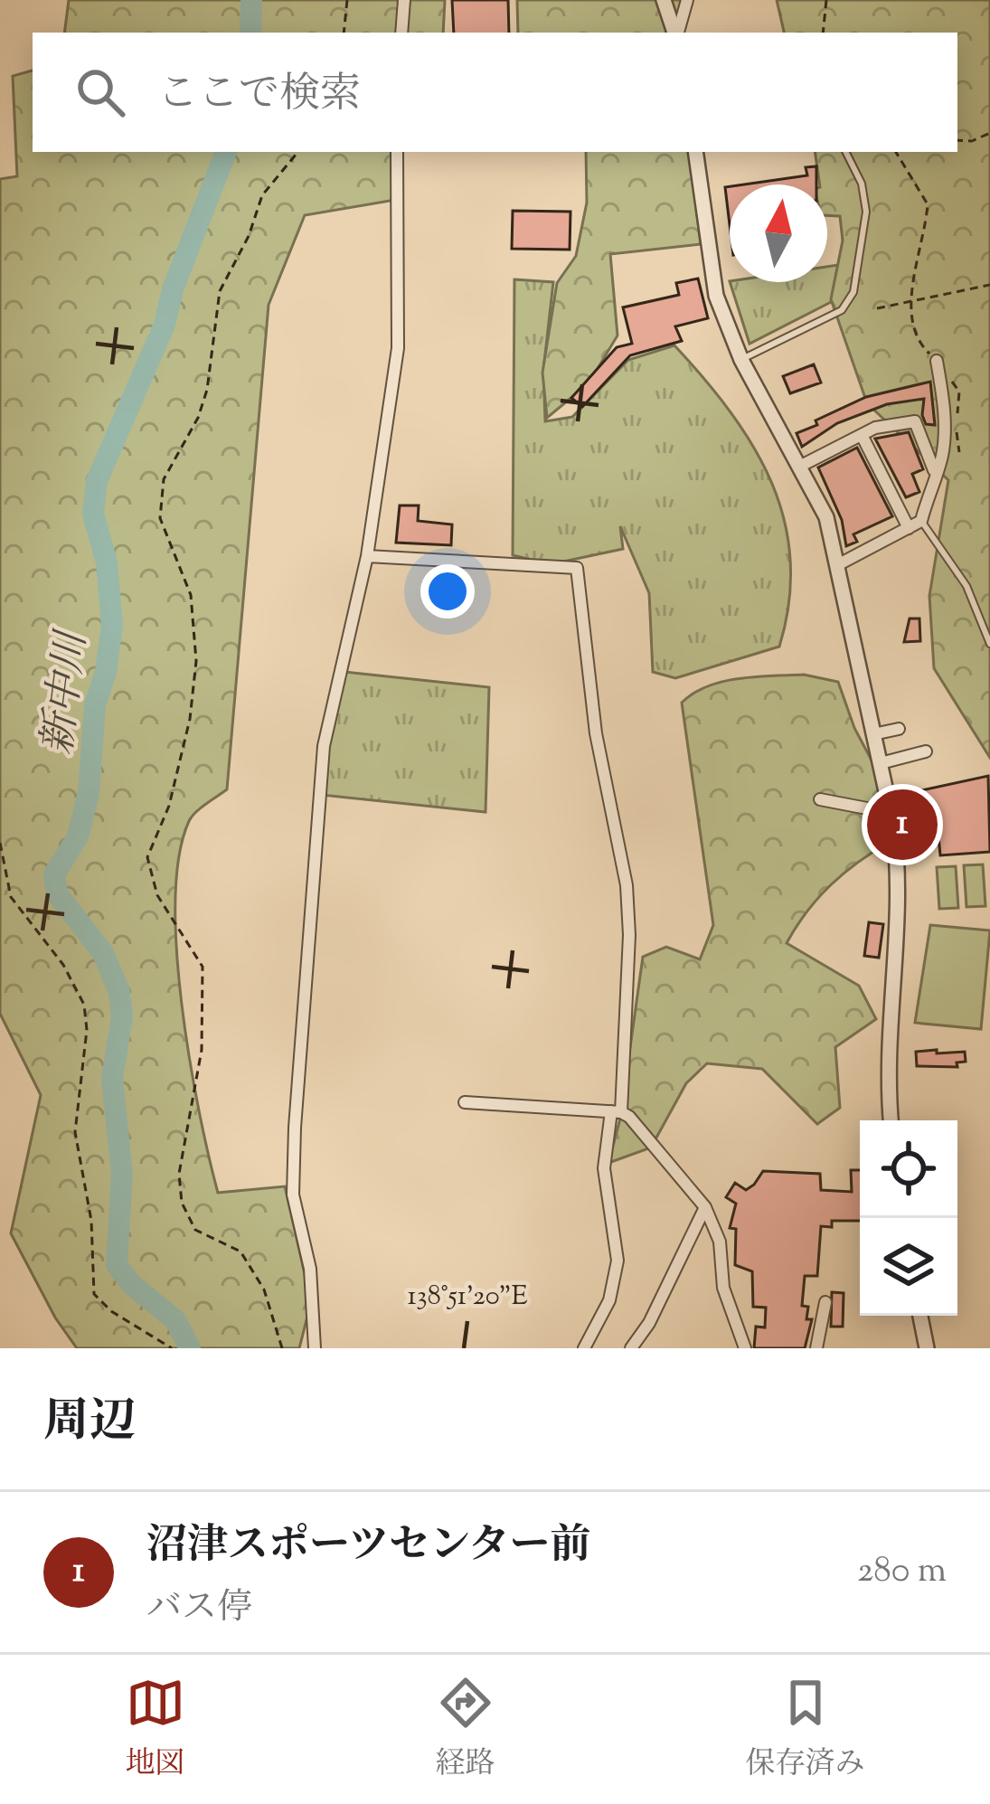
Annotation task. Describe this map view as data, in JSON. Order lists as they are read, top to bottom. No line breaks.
{"water":["新中川"],"north":"top","page":{"search":"ここで検索","pins":"1","heading":"周辺","list":[{"mark":"1","name":"沼津スポーツセンター前","note":"バス停","value":"280 m"}],"nav":["地図","経路","保存済み"]},"coordinates":["138°51'20\"E"]}
